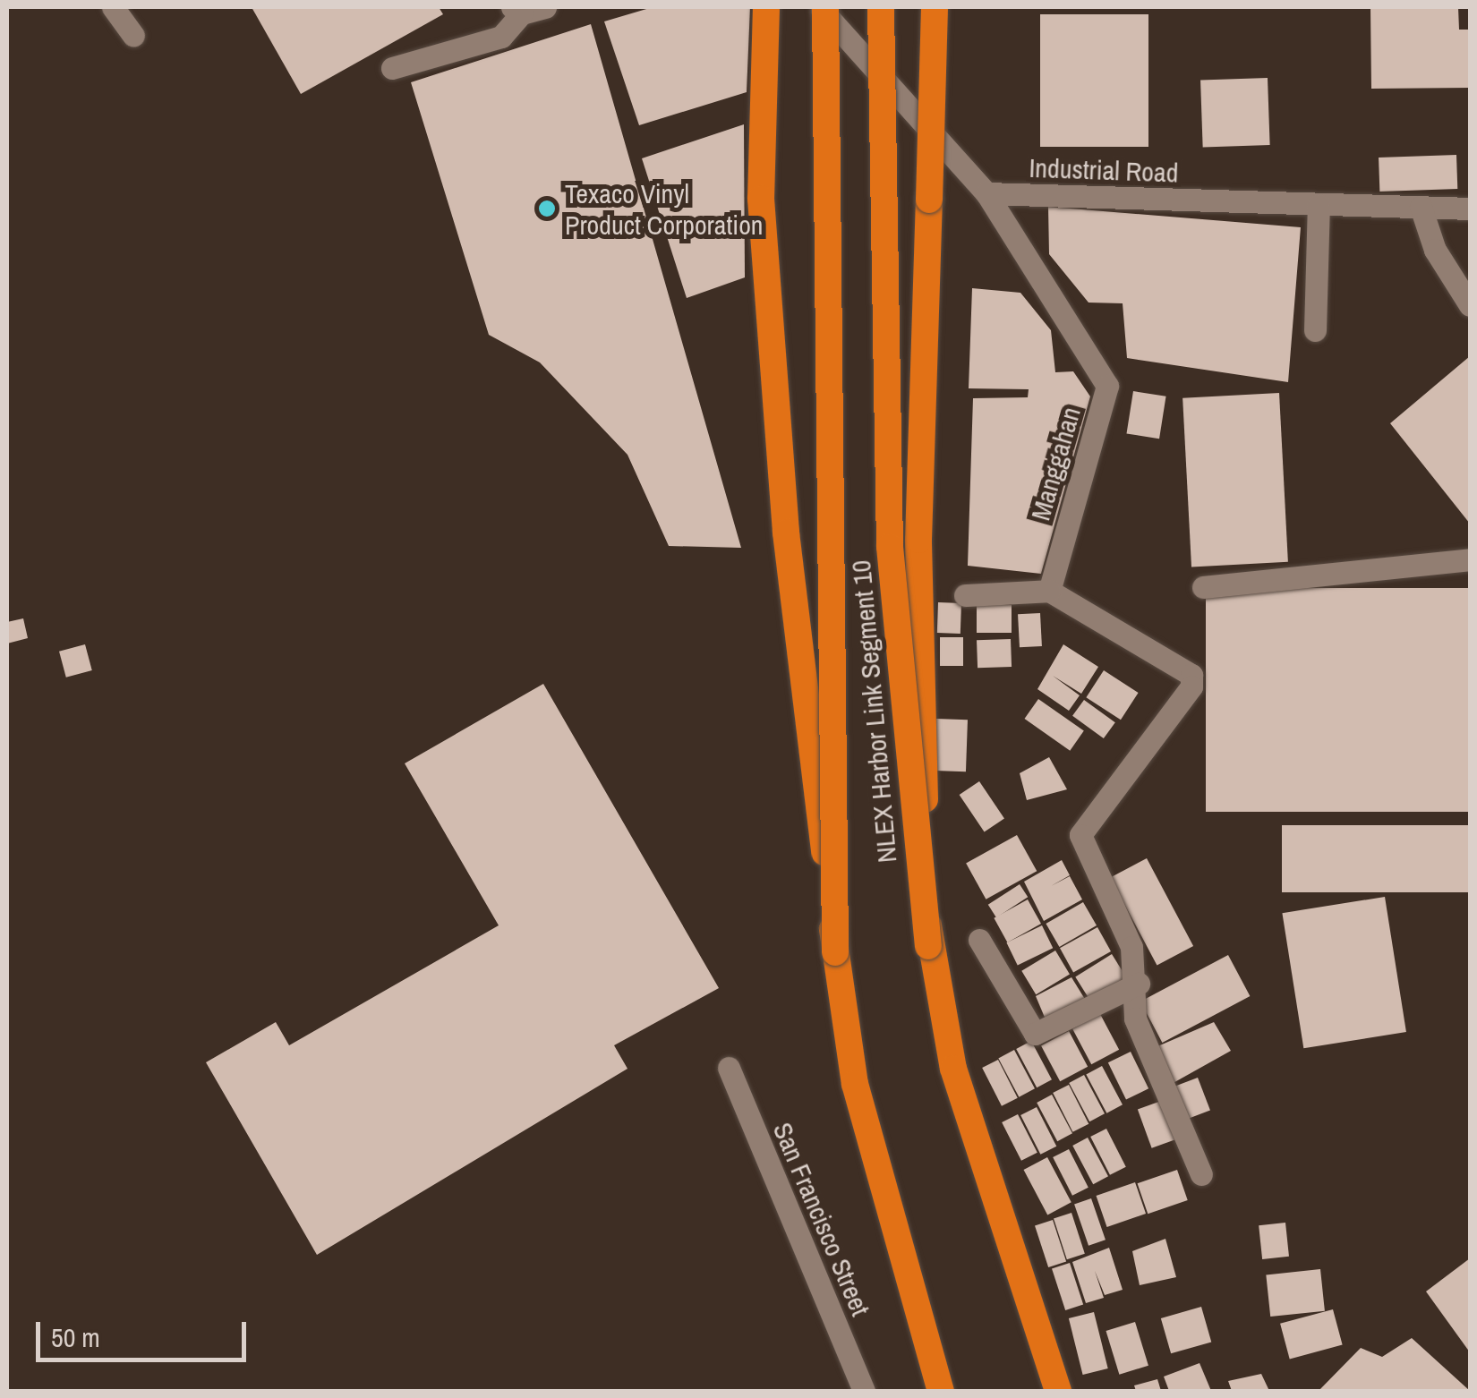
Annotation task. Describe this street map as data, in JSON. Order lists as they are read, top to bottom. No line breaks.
{"streets":{"highway":["NLEX Harbor Link Segment 10"],"street":["Industrial Road","Manggahan","San Francisco Street"]},"crossings":[["Industrial Road","Manggahan"]],"places":["Texaco Vinyl Product Corporation"],"scale_bar":"50 m"}
